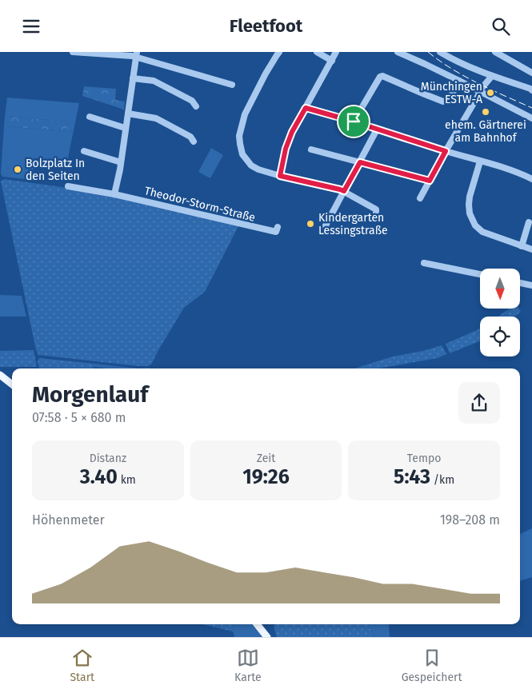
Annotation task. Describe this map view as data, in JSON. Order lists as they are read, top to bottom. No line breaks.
{"streets":{"street":["Theodor-Storm-Straße"]},"places":["Münchingen ESTW-A","ehem. Gärtnerei am Bahnhof","Bolzplatz In den Seiten","Kindergarten Lessingstraße"],"north":"bottom","page":{"header":"Fleetfoot","heading":["Morgenlauf","07:58 · 5 × 680 m"],"stats":[["Distanz","3.40 km"],["Zeit","19:26"],["Tempo","5:43 /km"]],"chart":["Höhenmeter","198–208 m"],"tabs":["Start","Karte","Gespeichert"]}}
